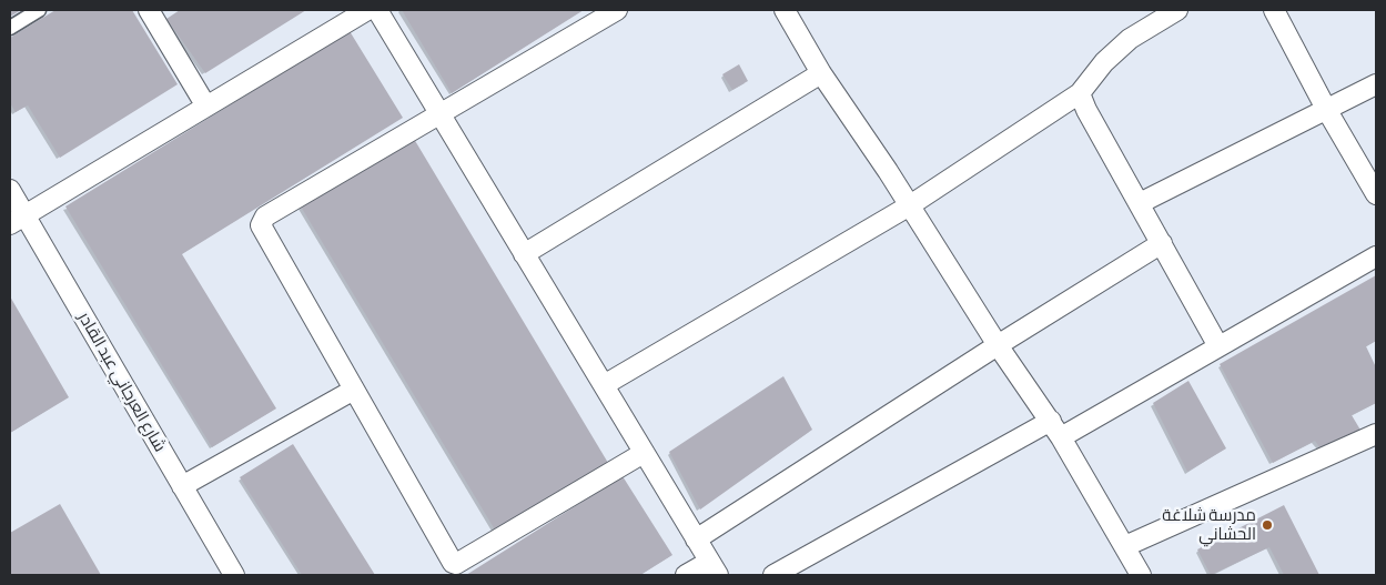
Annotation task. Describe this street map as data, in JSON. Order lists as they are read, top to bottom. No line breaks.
{"streets":{"street":["شارع العرجاني عبد القادر"]},"places":["مدرسة شلاغة الحشاني"]}
